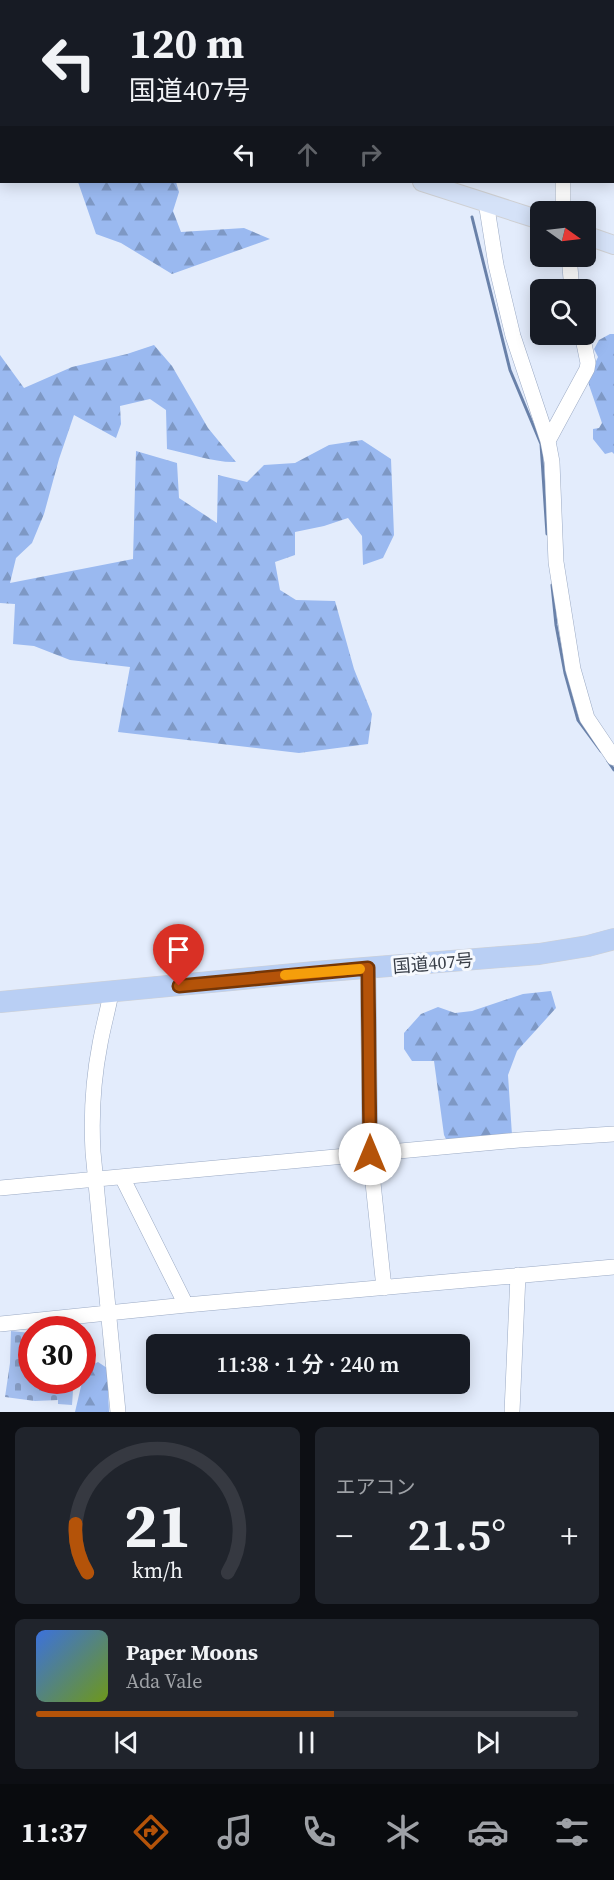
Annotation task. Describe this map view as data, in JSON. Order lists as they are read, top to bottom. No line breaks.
{"streets":{"highway":["国道407号"]},"north":"right","page":{"turn":["120 m","国道407号"],"limit":"30","trip":"11:38 · 1 分 · 240 m","tile":"エアコン","heat":["−","21.5°","+"],"song":["Paper Moons","Ada Vale"],"tabs":"11:37","gauge":["21","km/h"]}}
